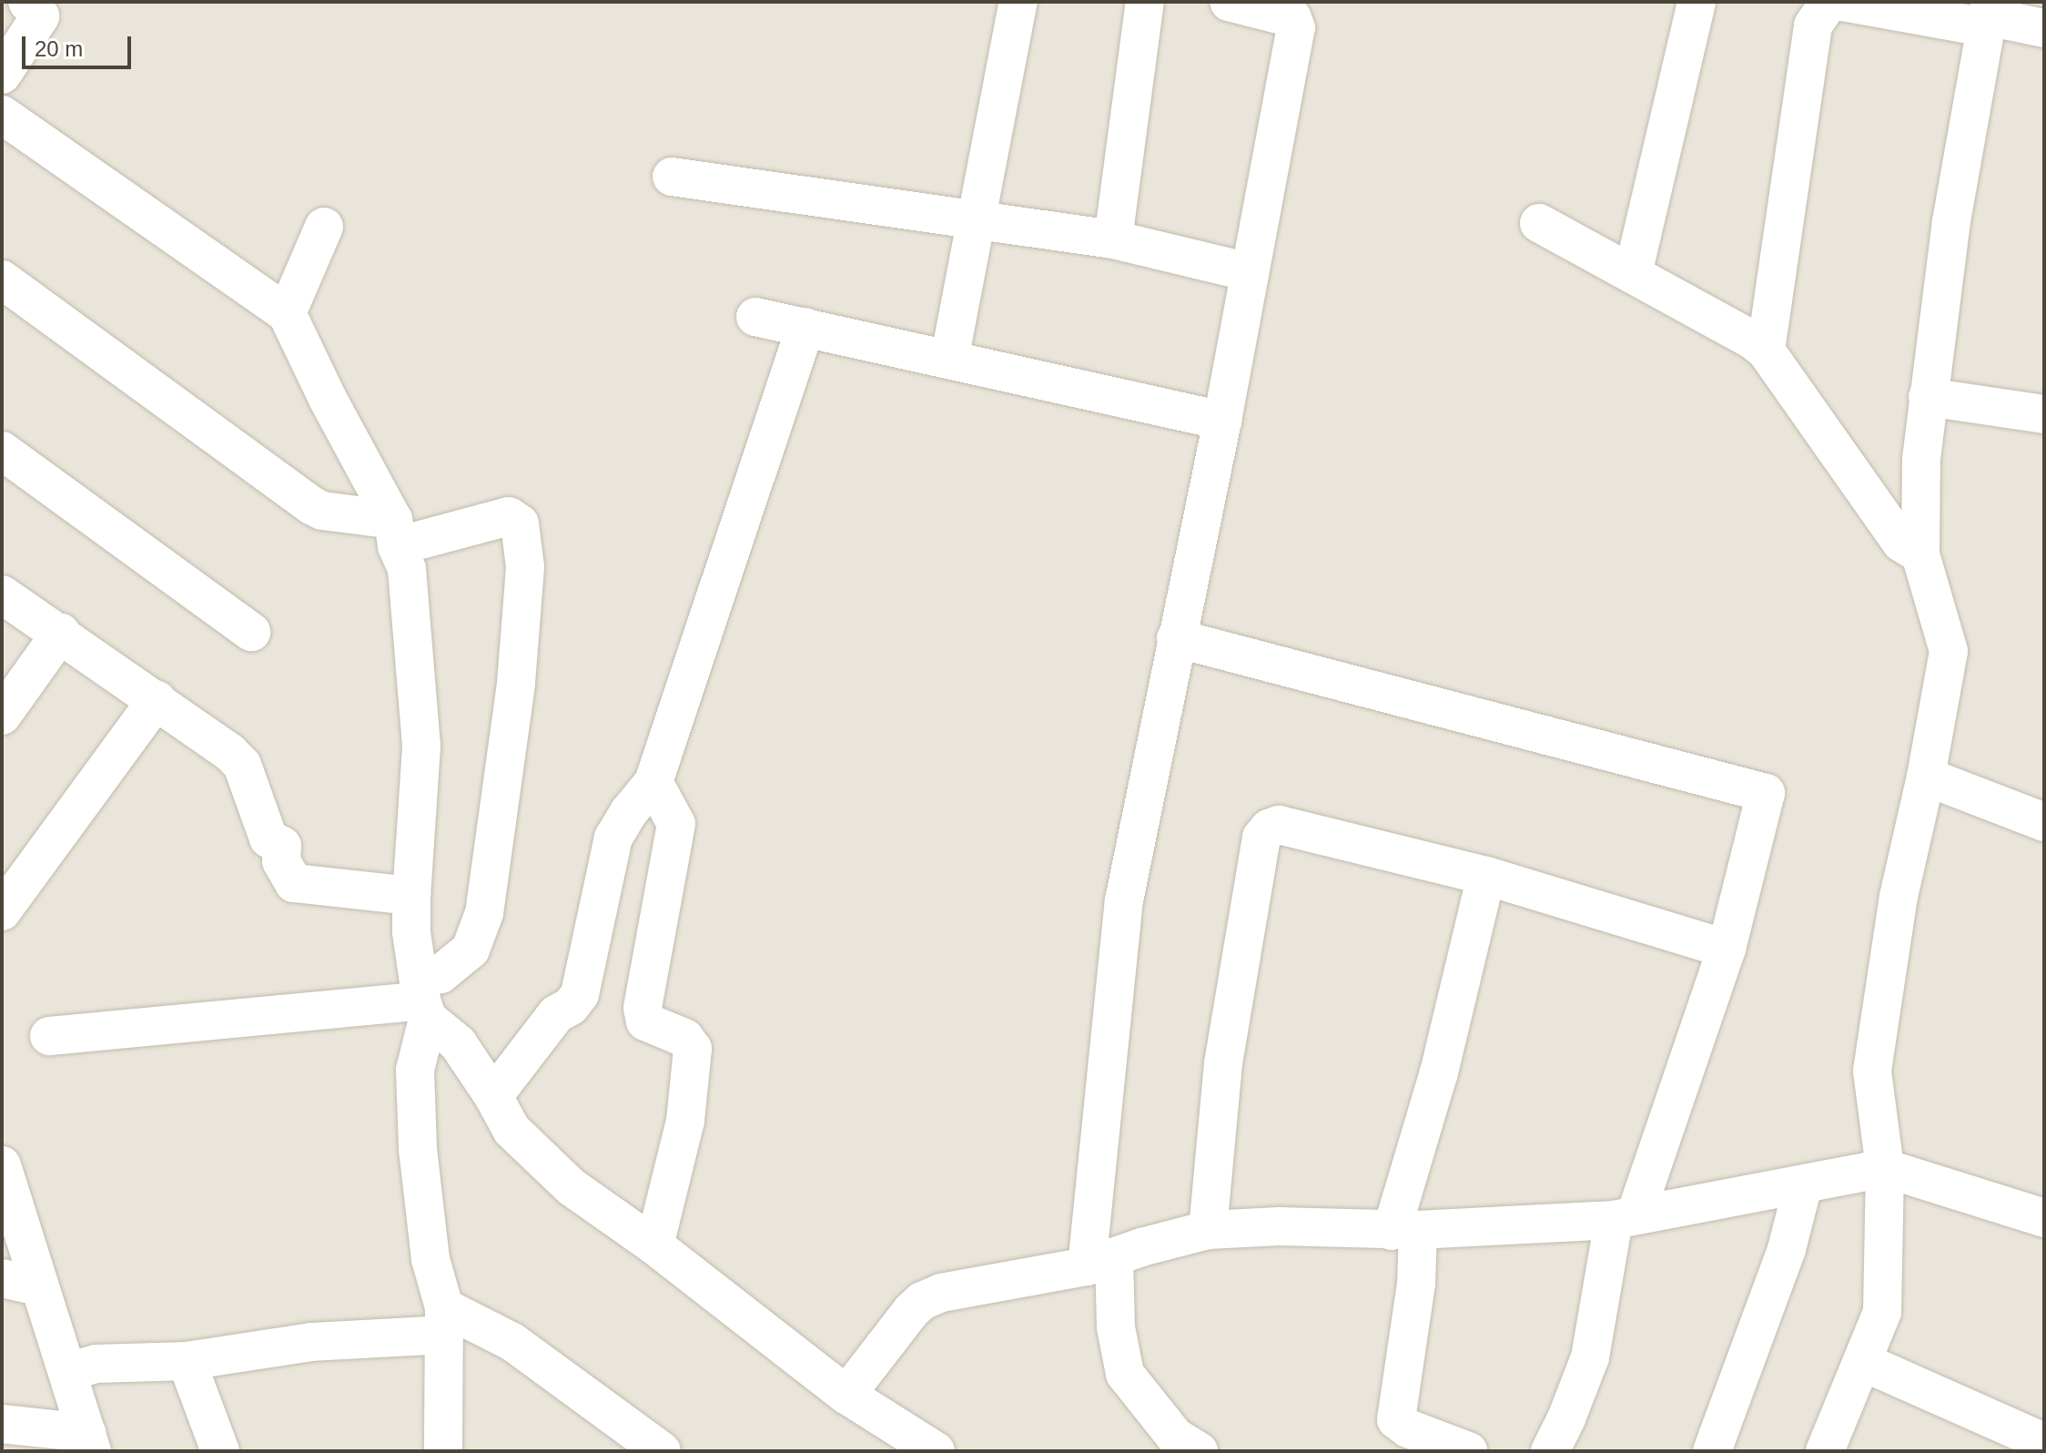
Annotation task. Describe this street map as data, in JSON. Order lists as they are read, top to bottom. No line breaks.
{"scale_bar":"20 m"}
